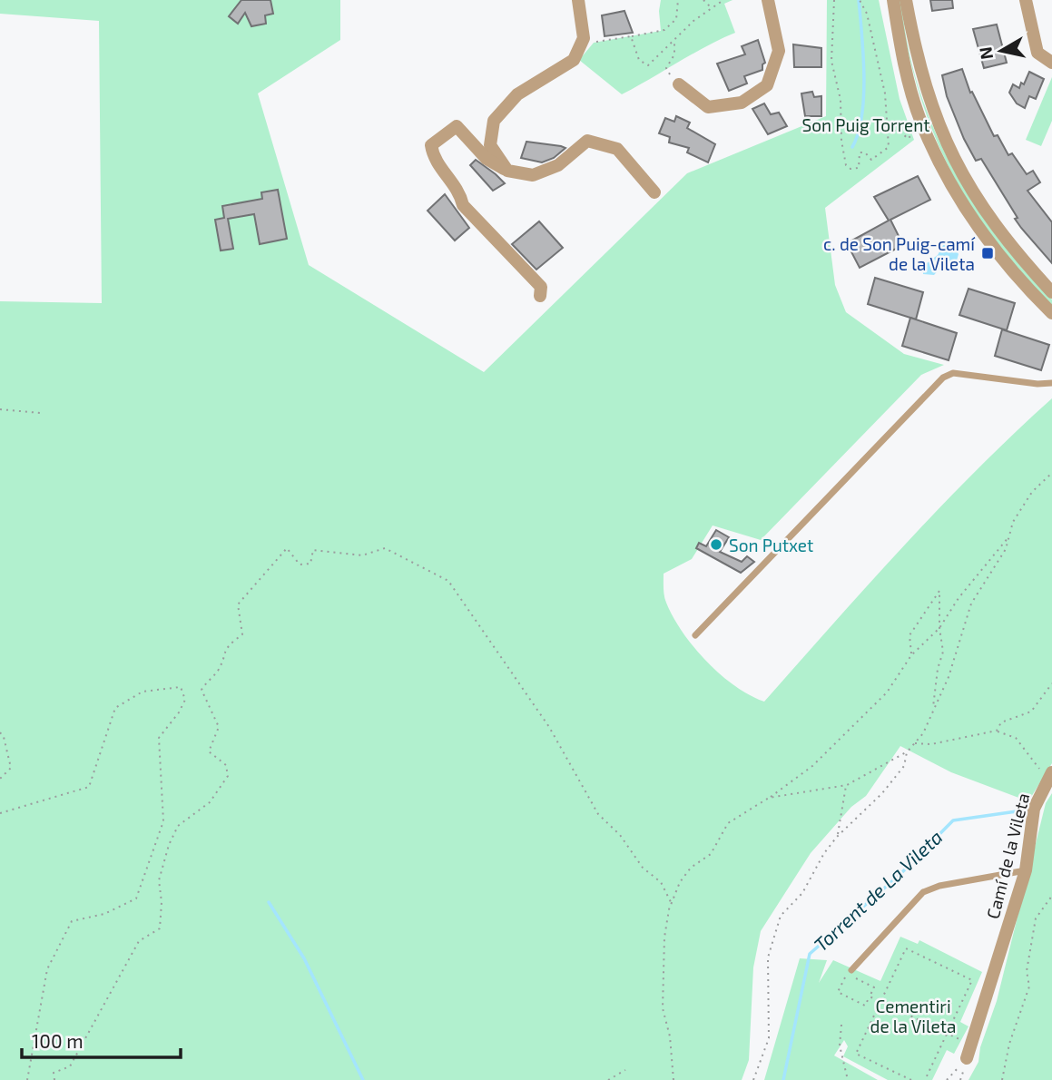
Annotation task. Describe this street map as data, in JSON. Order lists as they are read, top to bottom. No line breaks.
{"streets":{"street":["Camí de la Vileta"]},"water":["Torrent de La Vileta"],"parks":["Son Puig Torrent","Cementiri de la Vileta"],"places":{"transit":["c. de Son Puig-camí de la Vileta"],"other":["Son Putxet"]},"scale_bar":"100 m","north":"left"}
